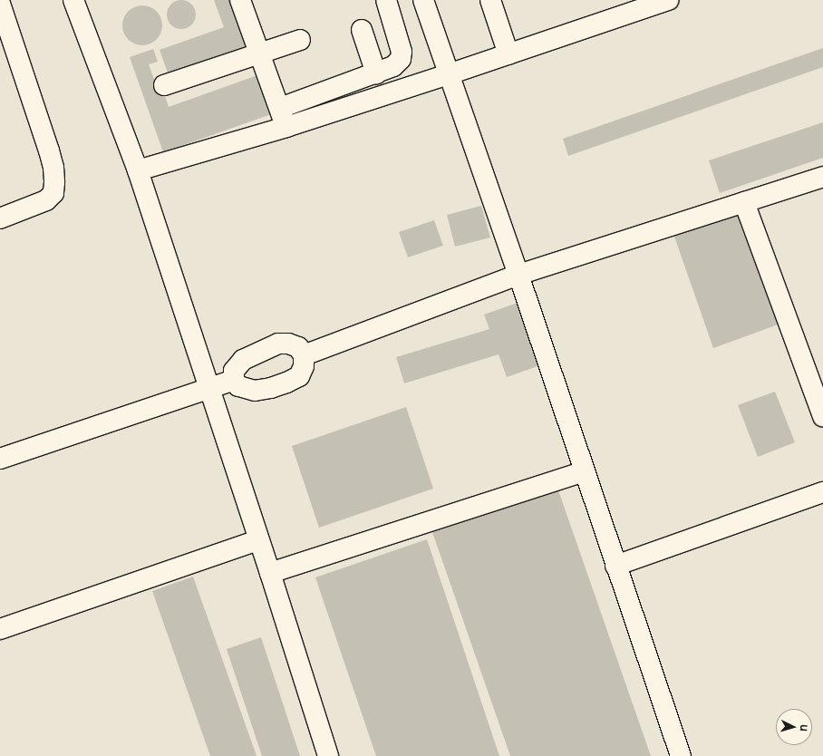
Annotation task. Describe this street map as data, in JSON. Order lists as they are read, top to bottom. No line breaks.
{"north":"right"}
